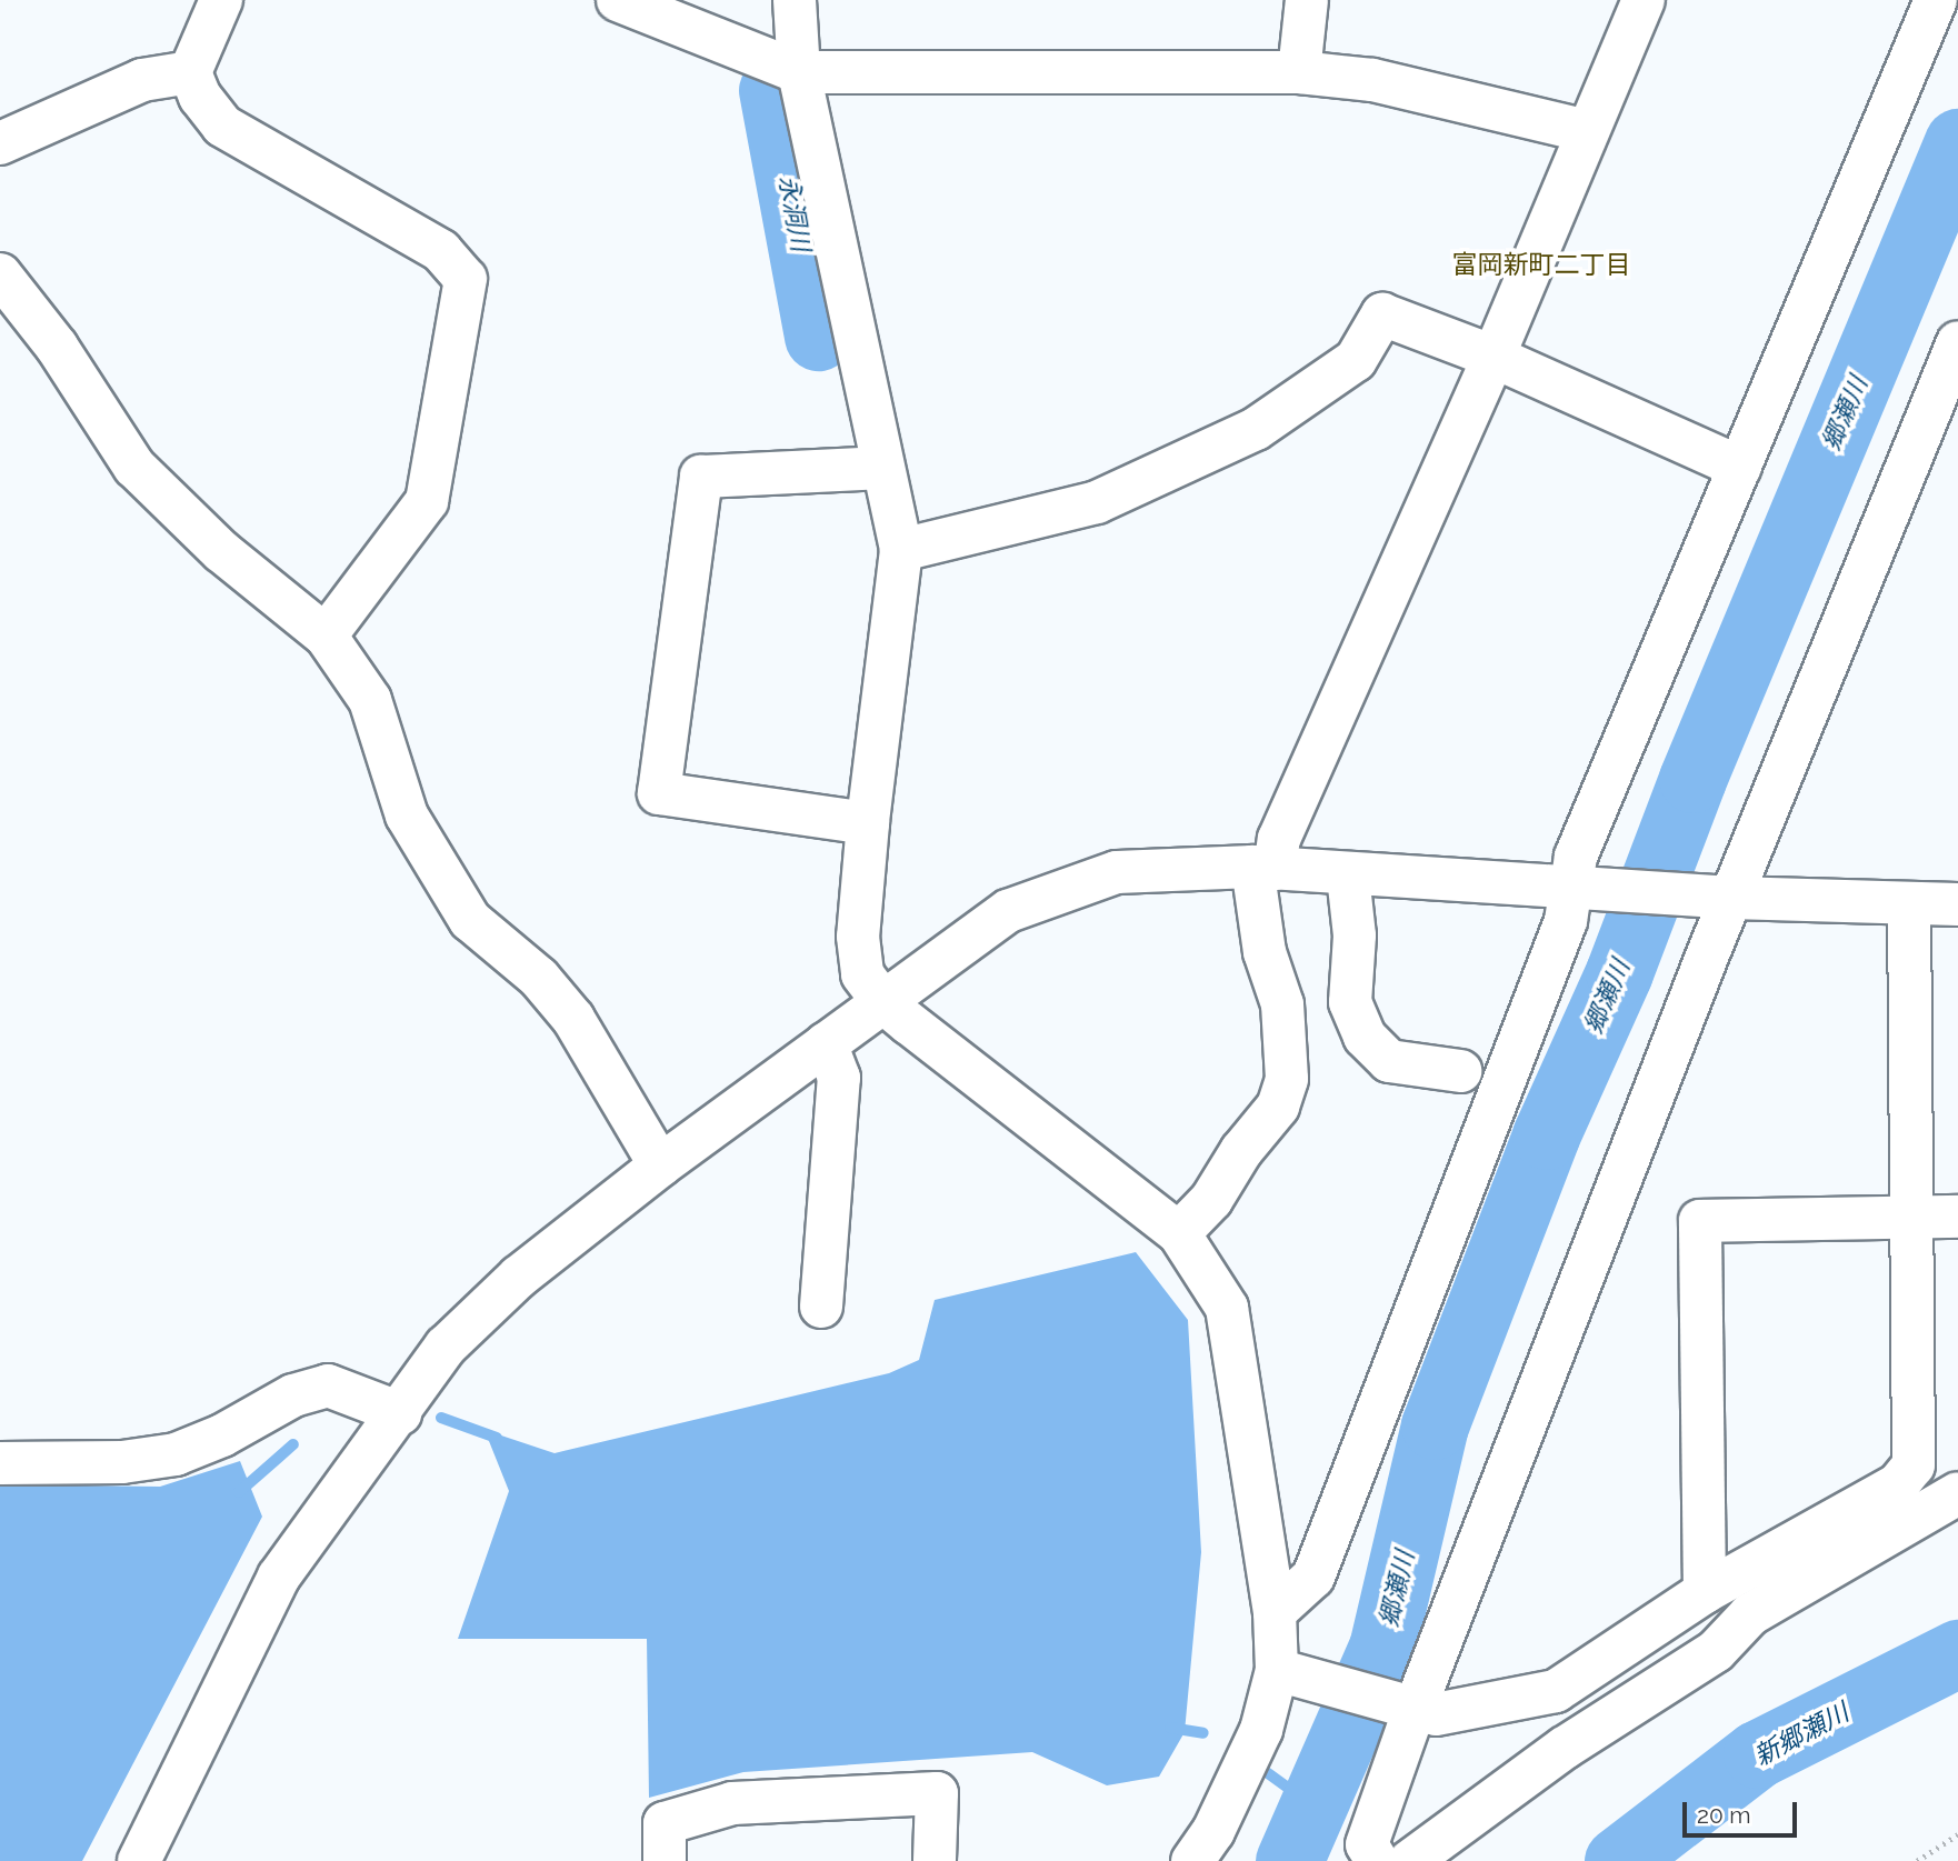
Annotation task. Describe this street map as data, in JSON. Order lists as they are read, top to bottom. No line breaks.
{"districts":["富岡新町二丁目"],"water":["永洞川","郷瀬川","新郷瀬川"],"scale_bar":"20 m"}
